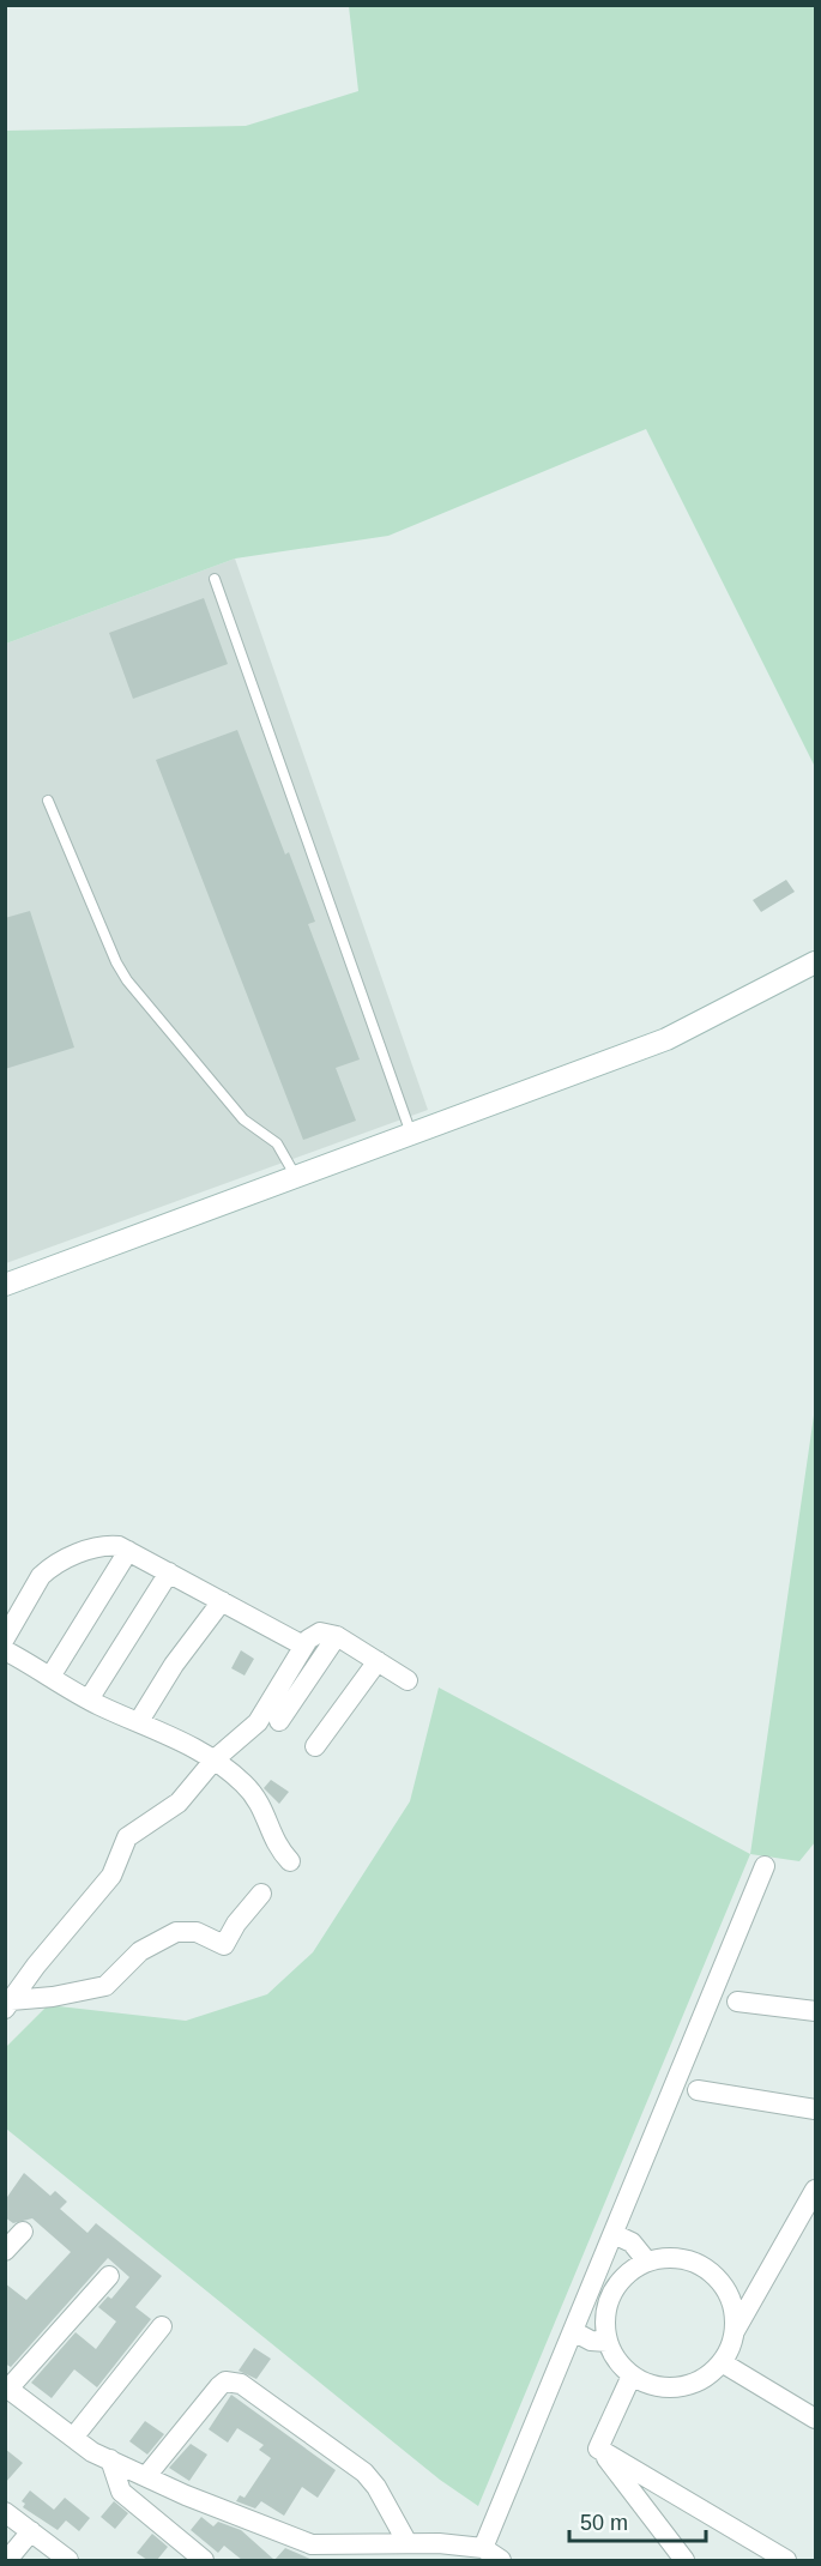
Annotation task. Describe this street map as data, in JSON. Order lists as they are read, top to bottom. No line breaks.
{"scale_bar":"50 m"}
